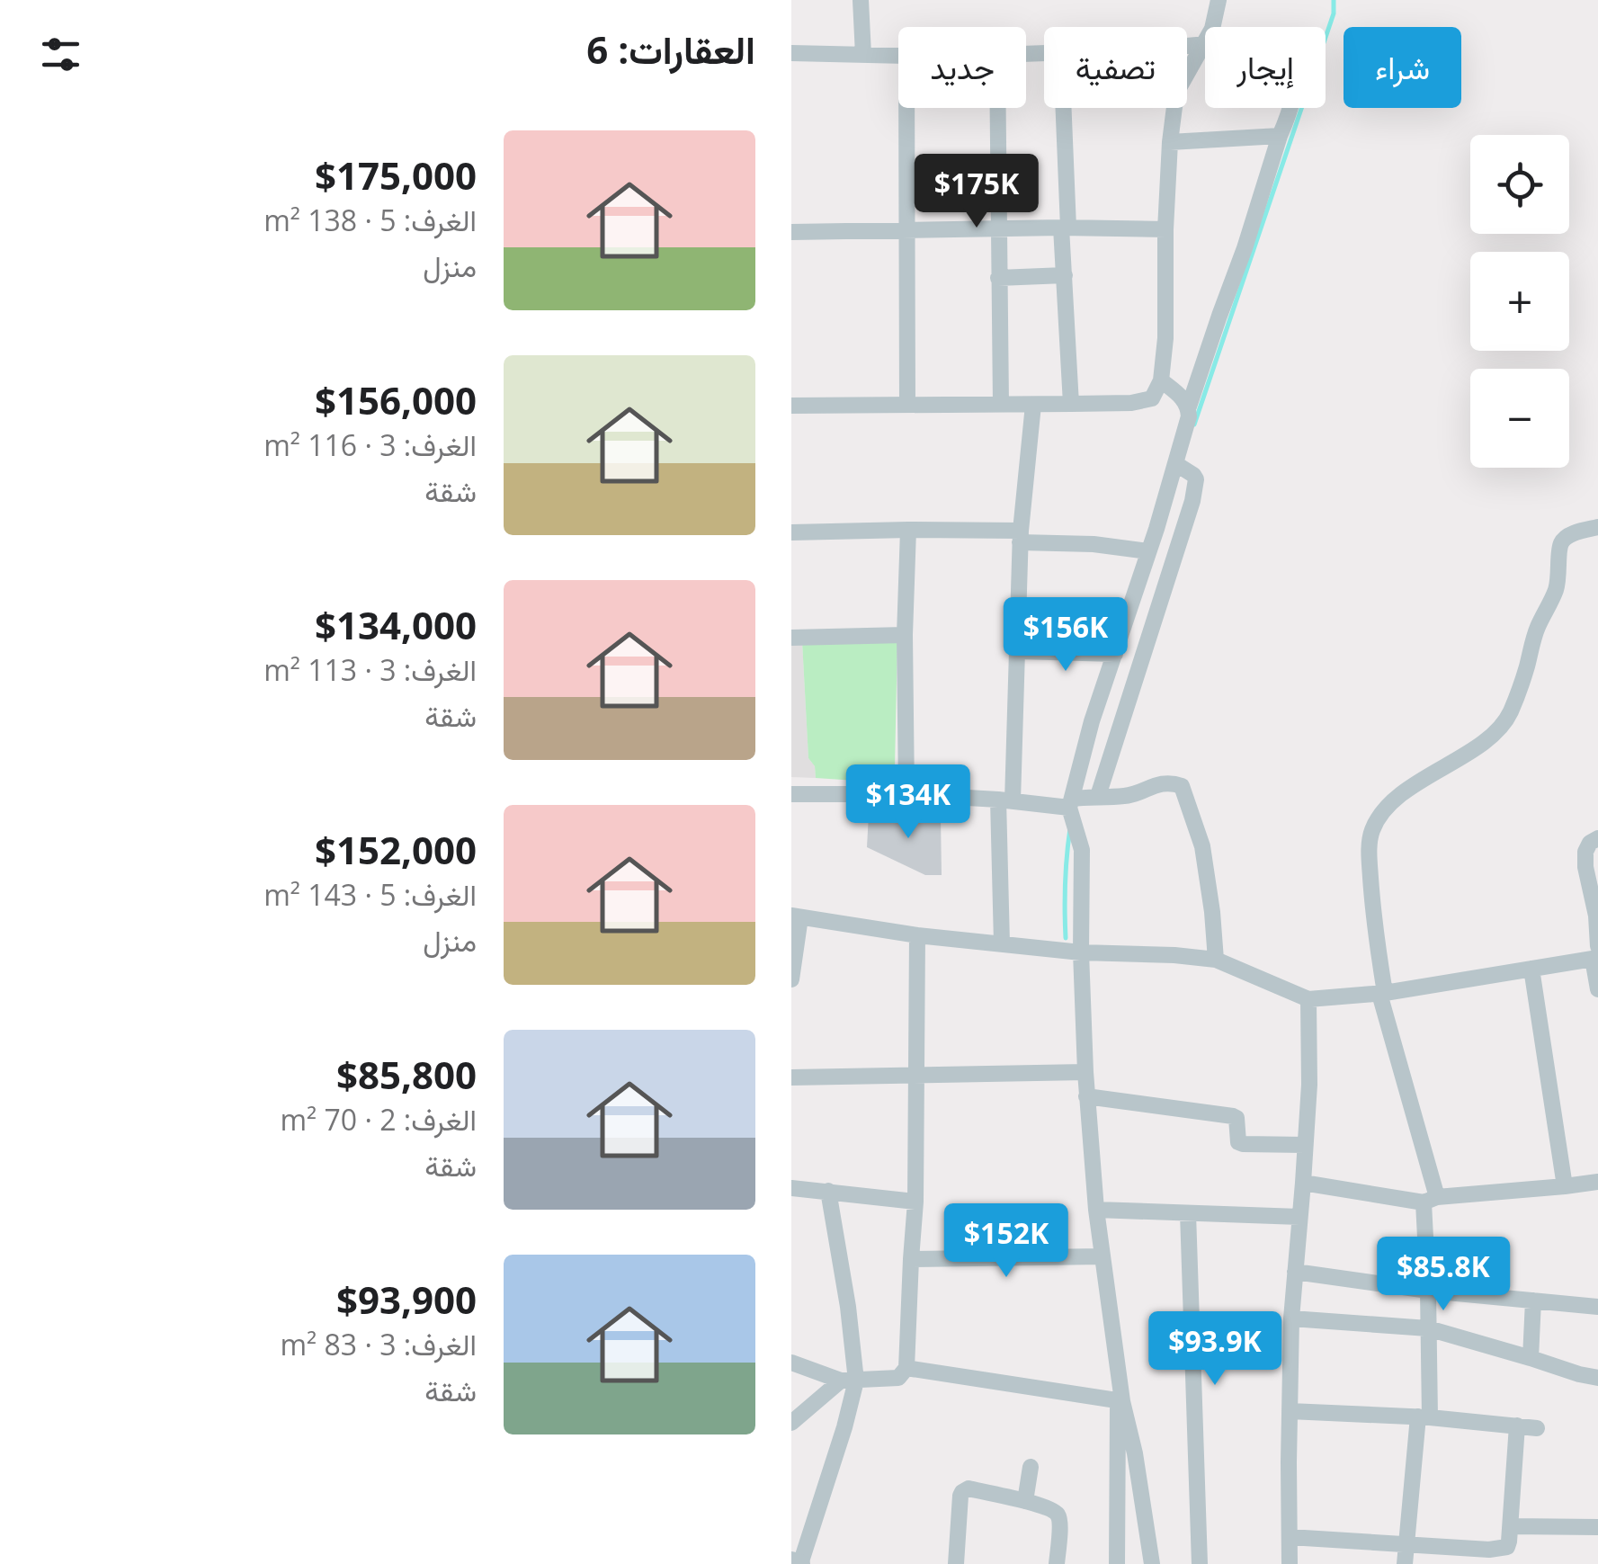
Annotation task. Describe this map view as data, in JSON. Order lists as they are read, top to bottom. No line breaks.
{"page":{"heading":"العقارات: 6","chip":["شراء","إيجار","تصفية","جديد"],"list":[{"name":"$175,000","note":"الغرف: 5 · 138 m² · منزل"},{"name":"$156,000","note":"الغرف: 3 · 116 m² · شقة"},{"name":"$134,000","note":"الغرف: 3 · 113 m² · شقة"},{"name":"$152,000","note":"الغرف: 5 · 143 m² · منزل"},{"name":"$85,800","note":"الغرف: 2 · 70 m² · شقة"},{"name":"$93,900","note":"الغرف: 3 · 83 m² · شقة"}],"map_buttons":["+","−"],"price":["$175K","$156K","$134K","$152K","$85.8K","$93.9K"]}}
